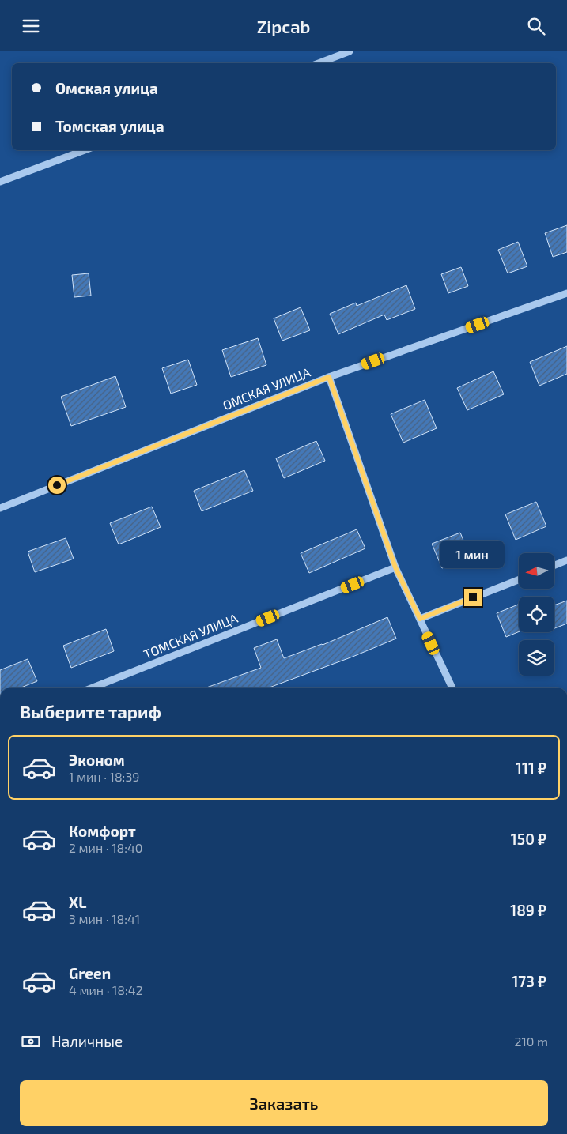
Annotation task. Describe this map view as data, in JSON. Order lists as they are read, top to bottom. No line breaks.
{"streets":{"street":["ОМСКАЯ УЛИЦА","ТОМСКАЯ УЛИЦА"]},"north":"left","page":{"header":"Zipcab","banner":["Омская улица","Томская улица"],"bubble":"1 мин","heading":"Выберите тариф","list":[{"name":"Эконом","note":"1 мин · 18:39","value":"111 ₽"},{"name":"Комфорт","note":"2 мин · 18:40","value":"150 ₽"},{"name":"XL","note":"3 мин · 18:41","value":"189 ₽"},{"name":"Green","note":"4 мин · 18:42","value":"173 ₽"}],"pay":["Наличные","210 m"],"buttons":"Заказать"}}
